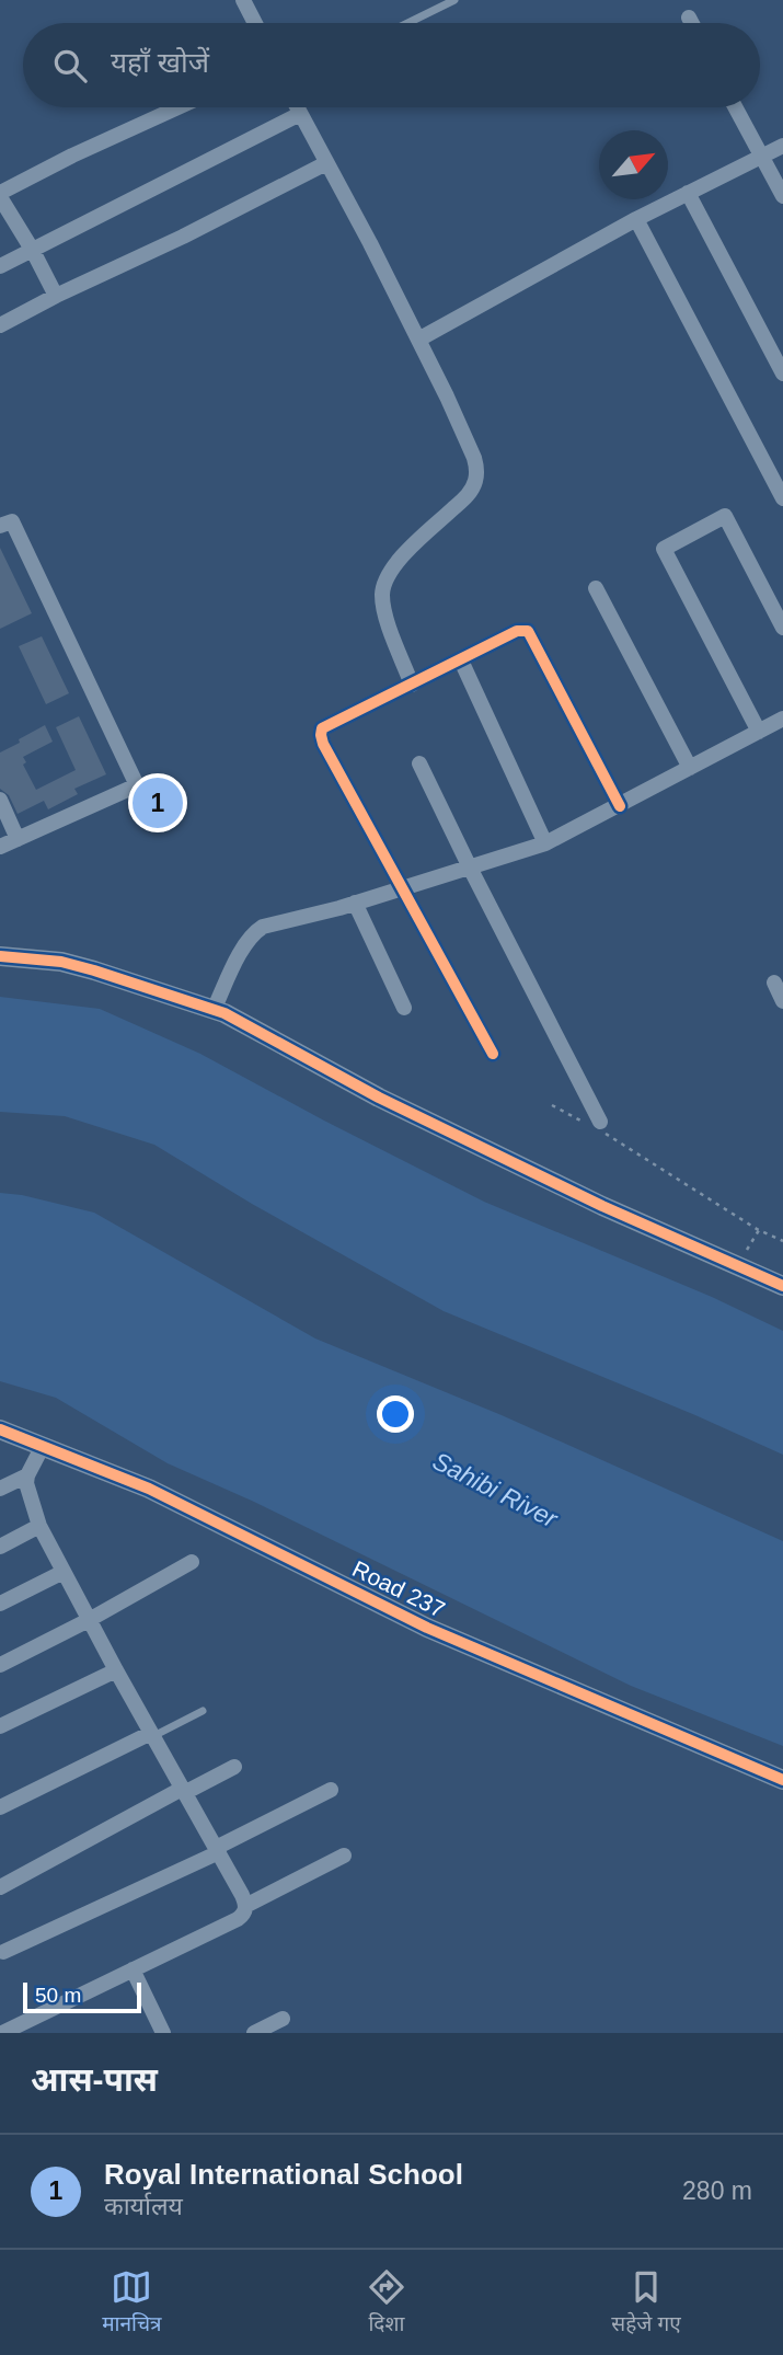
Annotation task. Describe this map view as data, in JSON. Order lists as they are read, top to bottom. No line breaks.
{"streets":{"street":["Road 237"]},"water":["Sahibi River"],"scale_bar":"50 m","north":"top right","page":{"search":"यहाँ खोजें","pins":"1","scale":"50 m","heading":"आस-पास","list":[{"mark":"1","name":"Royal International School","note":"कार्यालय","value":"280 m"}],"nav":["मानचित्र","दिशा","सहेजे गए"]}}
